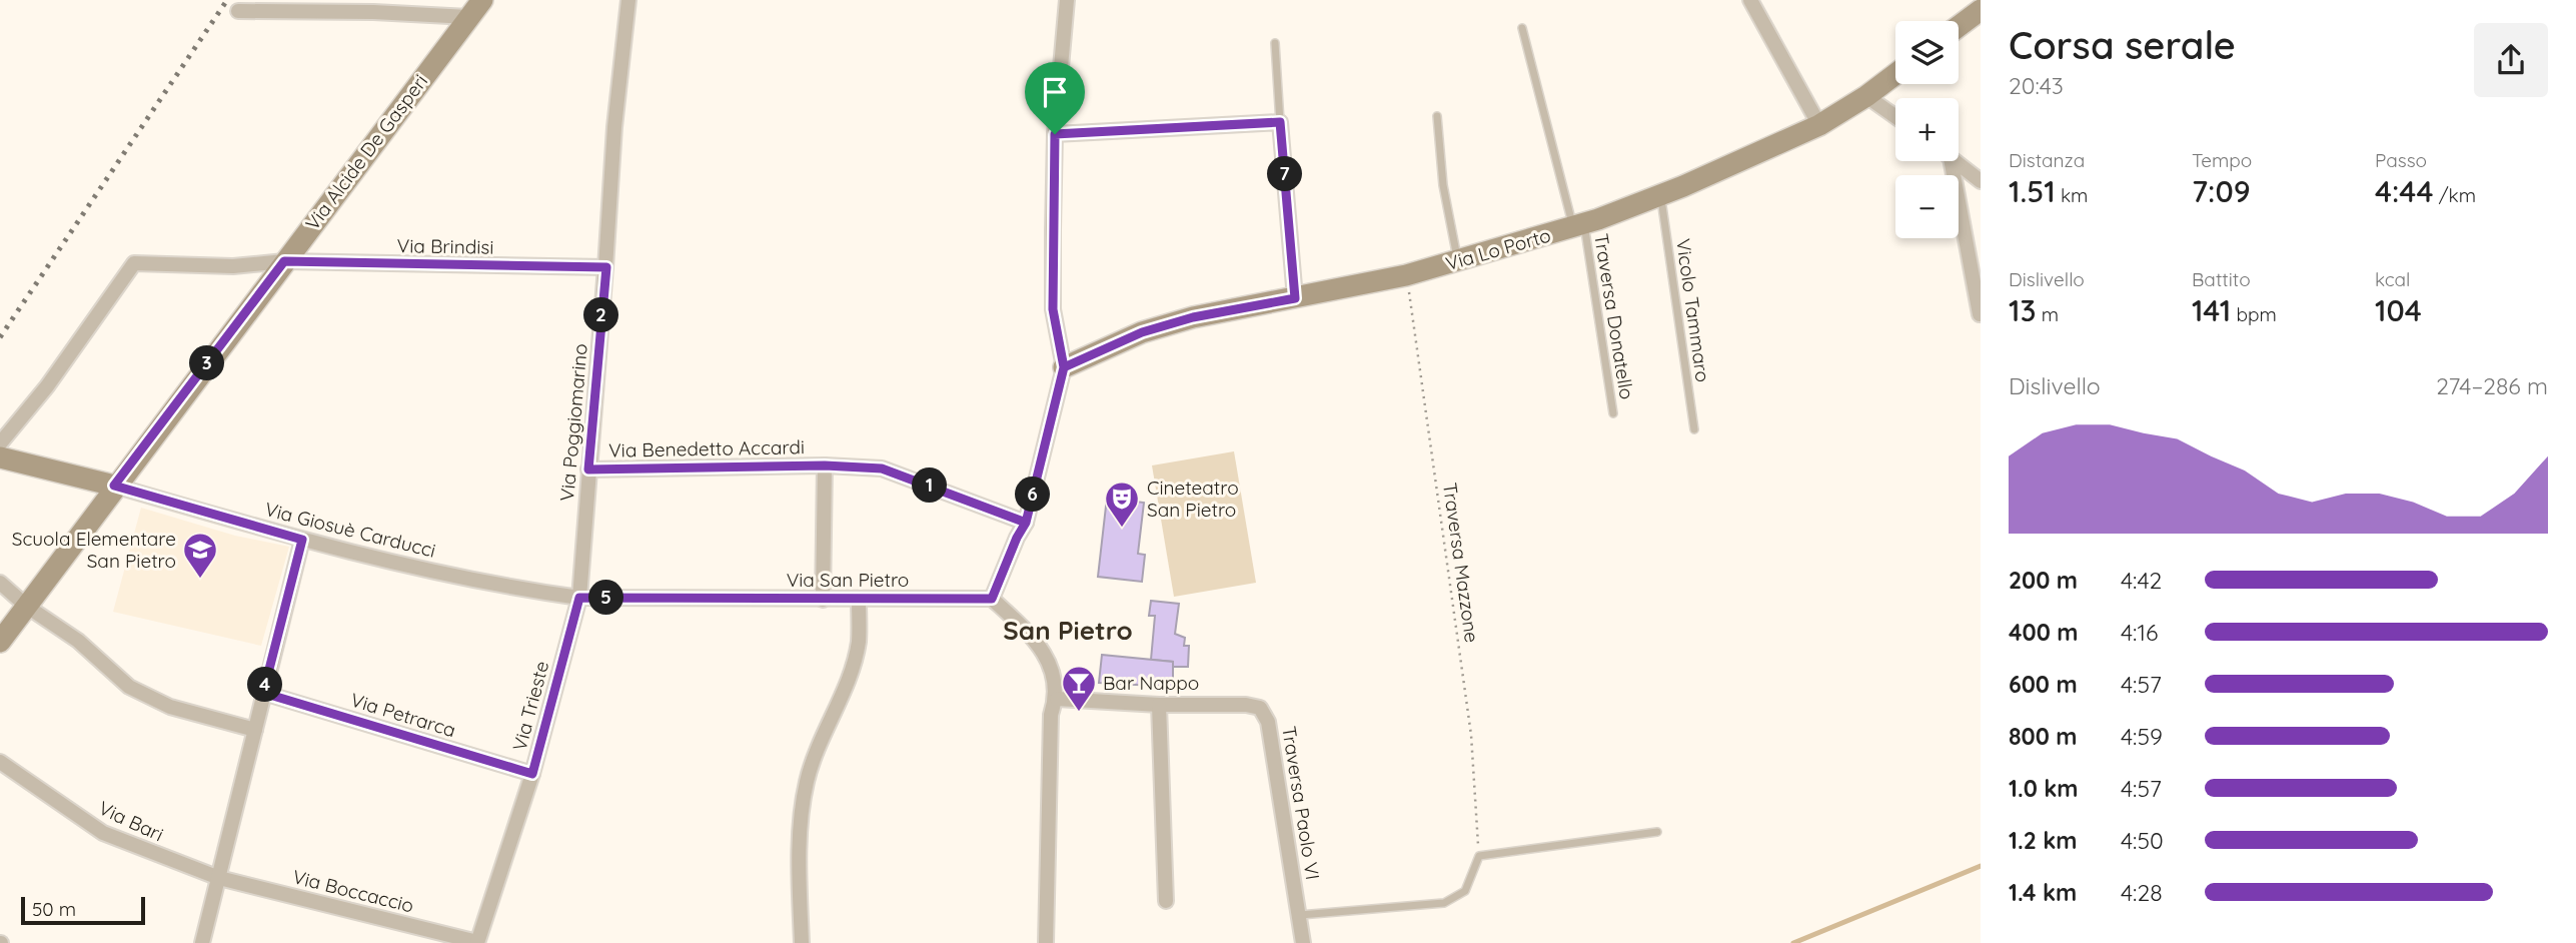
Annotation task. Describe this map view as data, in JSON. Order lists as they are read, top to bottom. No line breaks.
{"streets":{"street":["Via Alcide De Gasperi","Via Brindisi","Via Lo Porto","Via Poggiomarino","Via Benedetto Accardi","Via Giosuè Carducci","Via San Pietro","Via Trieste","Via Petrarca","Traversa Paolo VI","Via Bari","Via Boccaccio"],"lane":["Vicolo Tammaro","Traversa Donatello"],"path":["Traversa Mazzone"]},"crossings":[["Via Alcide De Gasperi","Via Brindisi"],["Via Alcide De Gasperi","Via Giosuè Carducci"],["Via Brindisi","Via Poggiomarino"],["Via Lo Porto","Vicolo Tammaro"],["Via Lo Porto","Traversa Donatello"],["Via Lo Porto","Traversa Mazzone"],["Via Poggiomarino","Via Benedetto Accardi"],["Via Poggiomarino","Via Giosuè Carducci"],["Via Poggiomarino","Via San Pietro"],["Via Poggiomarino","Via Trieste"],["Via Giosuè Carducci","Via San Pietro"],["Via Giosuè Carducci","Via Trieste"],["Via San Pietro","Via Trieste"],["Via Trieste","Via Petrarca"],["Via Trieste","Via Boccaccio"],["Via Bari","Via Boccaccio"]],"districts":["San Pietro"],"places":{"theatre":["Cineteatro San Pietro"],"school or university":["Scuola Elementare San Pietro"],"bar":["Bar Nappo"]},"scale_bar":"50 m","page":{"heading":["Corsa serale","20:43"],"map_buttons":["+","−"],"stats":[["Distanza","1.51 km"],["Tempo","7:09"],["Passo","4:44 /km"],["Dislivello","13 m"],["Battito","141 bpm"],["kcal","104"]],"pins":["7","2","3","1","6","5","4"],"chart":["Dislivello","274–286 m"],"list":[{"name":"200 m","note":"4:42"},{"name":"400 m","note":"4:16"},{"name":"600 m","note":"4:57"},{"name":"800 m","note":"4:59"},{"name":"1.0 km","note":"4:57"},{"name":"1.2 km","note":"4:50"},{"name":"1.4 km","note":"4:28"}],"scale":"50 m"}}
